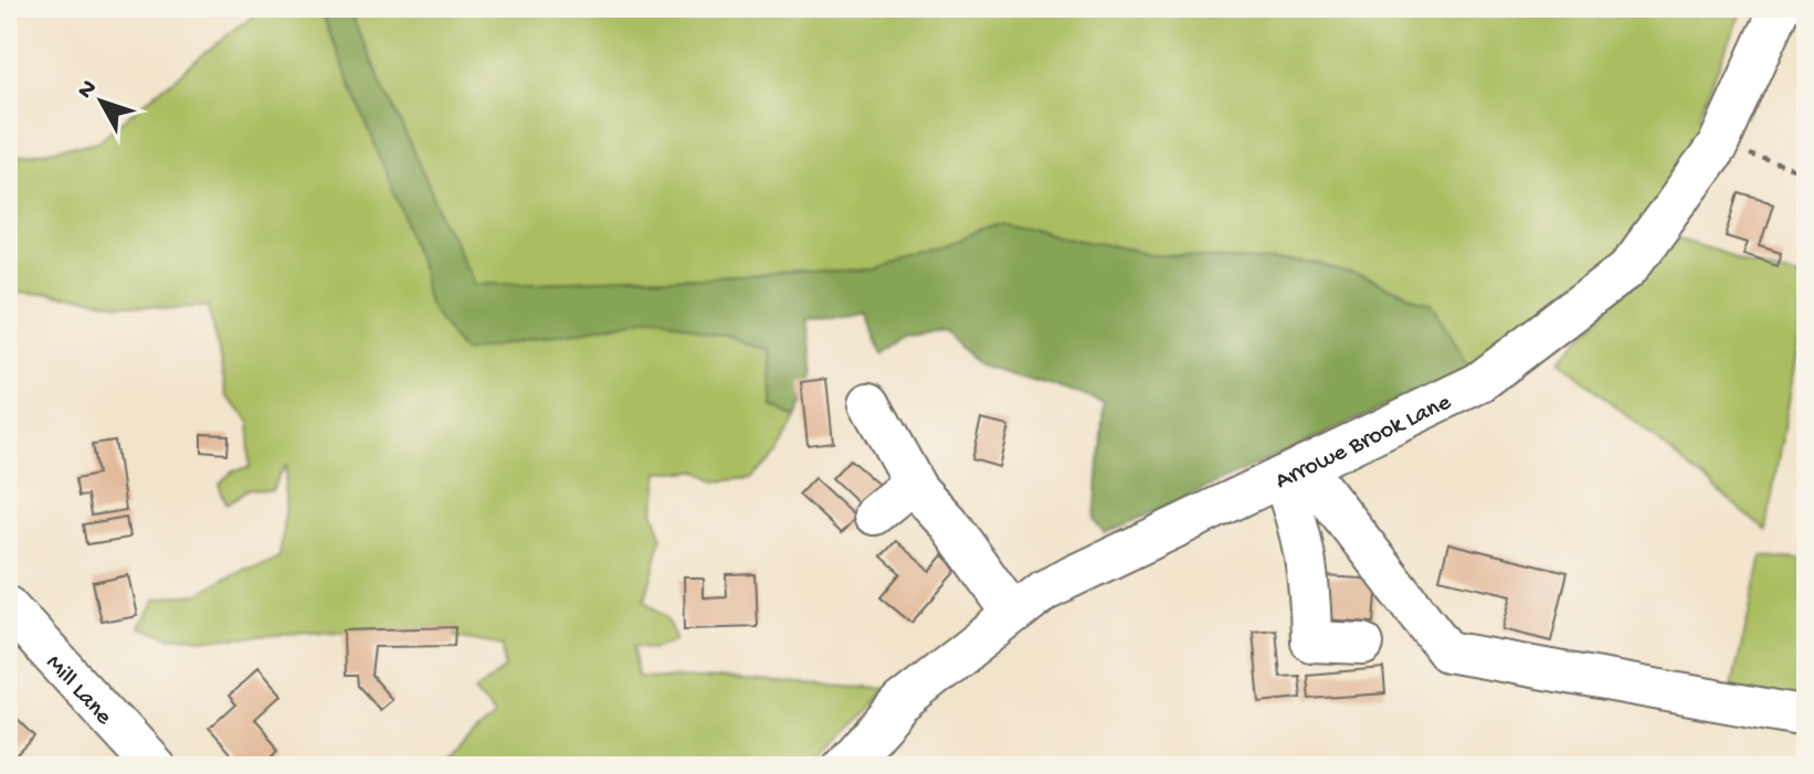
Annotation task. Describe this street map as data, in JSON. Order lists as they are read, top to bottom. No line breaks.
{"streets":{"street":["Arrowe Brook Lane","Mill Lane"]},"north":"top left"}
